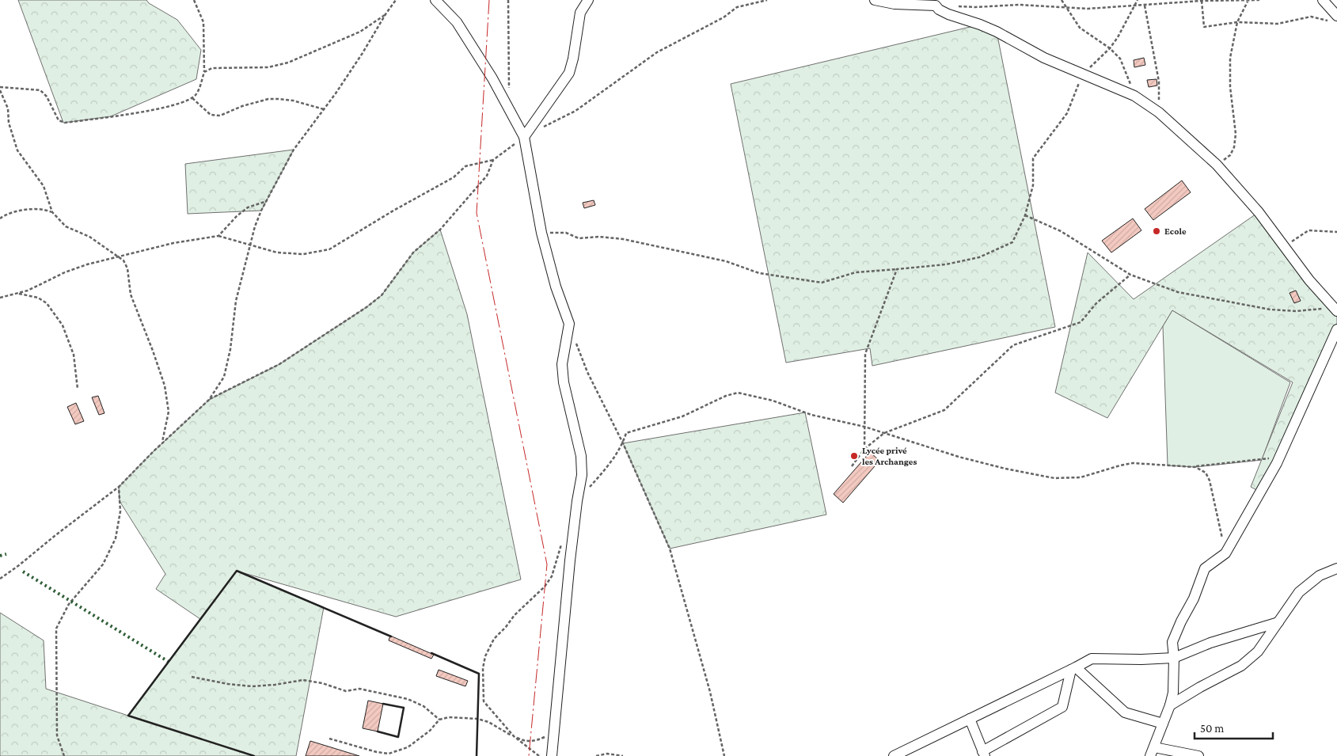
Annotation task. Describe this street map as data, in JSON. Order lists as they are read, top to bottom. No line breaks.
{"places":["Ecole","Lycée privé les Archanges"],"scale_bar":"50 m"}
